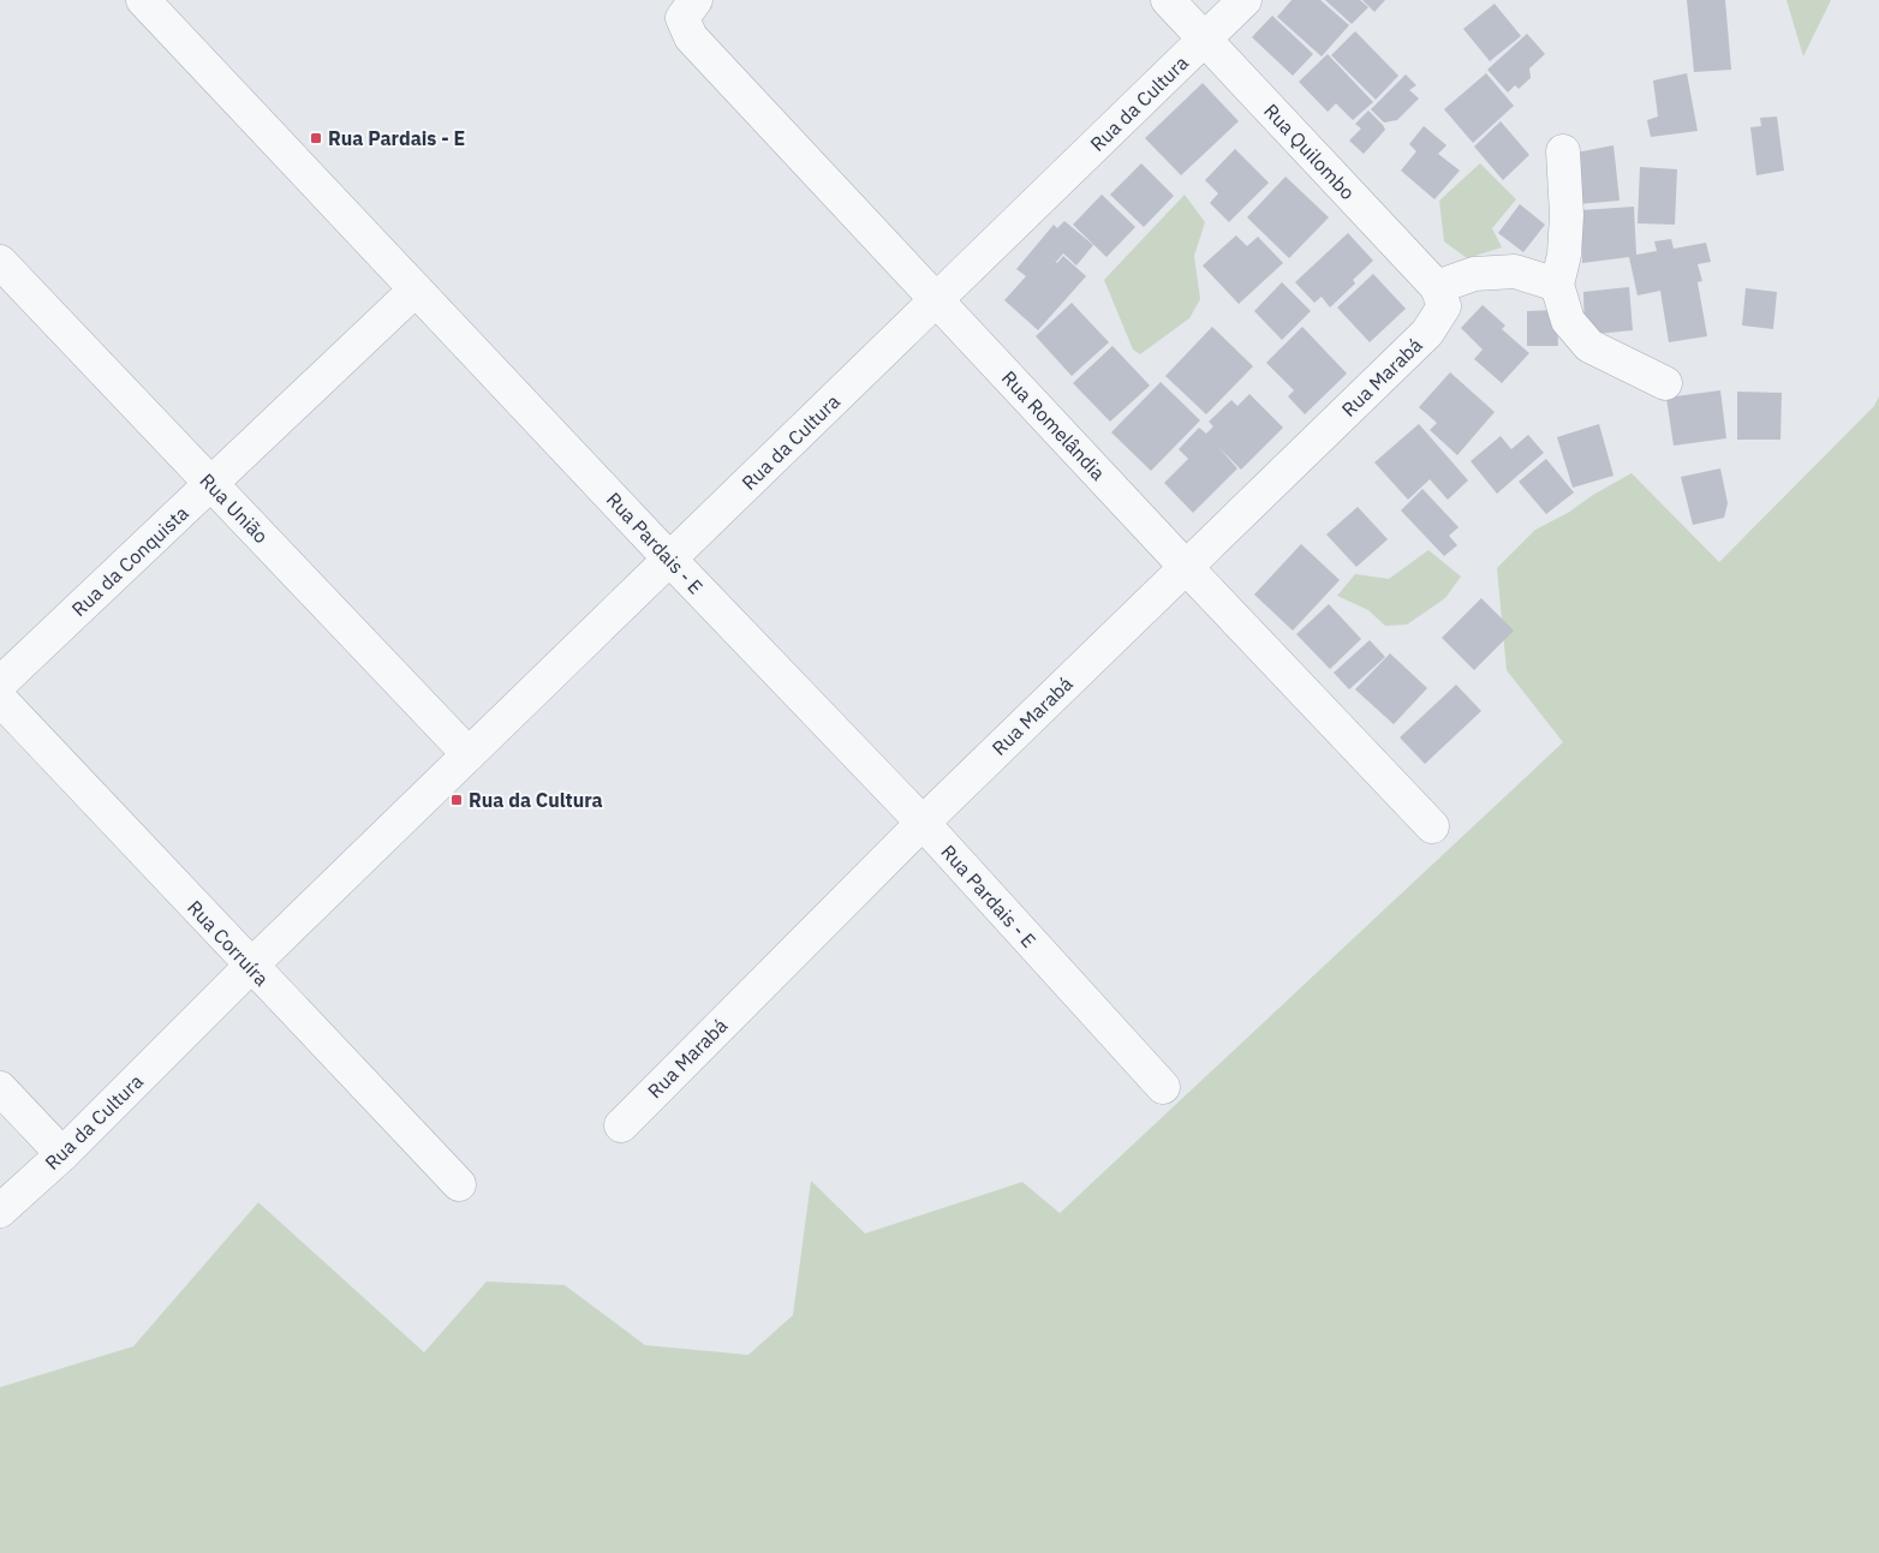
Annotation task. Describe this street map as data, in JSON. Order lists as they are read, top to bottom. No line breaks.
{"streets":{"street":["Rua da Cultura","Rua Quilombo","Rua Marabá","Rua Romelândia","Rua União","Rua Pardais - E","Rua da Conquista","Rua Corruíra"]},"crossings":[["Rua da Cultura","Rua Quilombo"],["Rua da Cultura","Rua Romelândia"],["Rua da Cultura","Rua União"],["Rua da Cultura","Rua Pardais - E"],["Rua da Cultura","Rua Corruíra"],["Rua Quilombo","Rua Marabá"],["Rua Marabá","Rua Romelândia"],["Rua Marabá","Rua Pardais - E"],["Rua União","Rua da Conquista"],["Rua Pardais - E","Rua da Conquista"]],"places":{"transit":["Rua Pardais - E","Rua da Cultura"]}}
